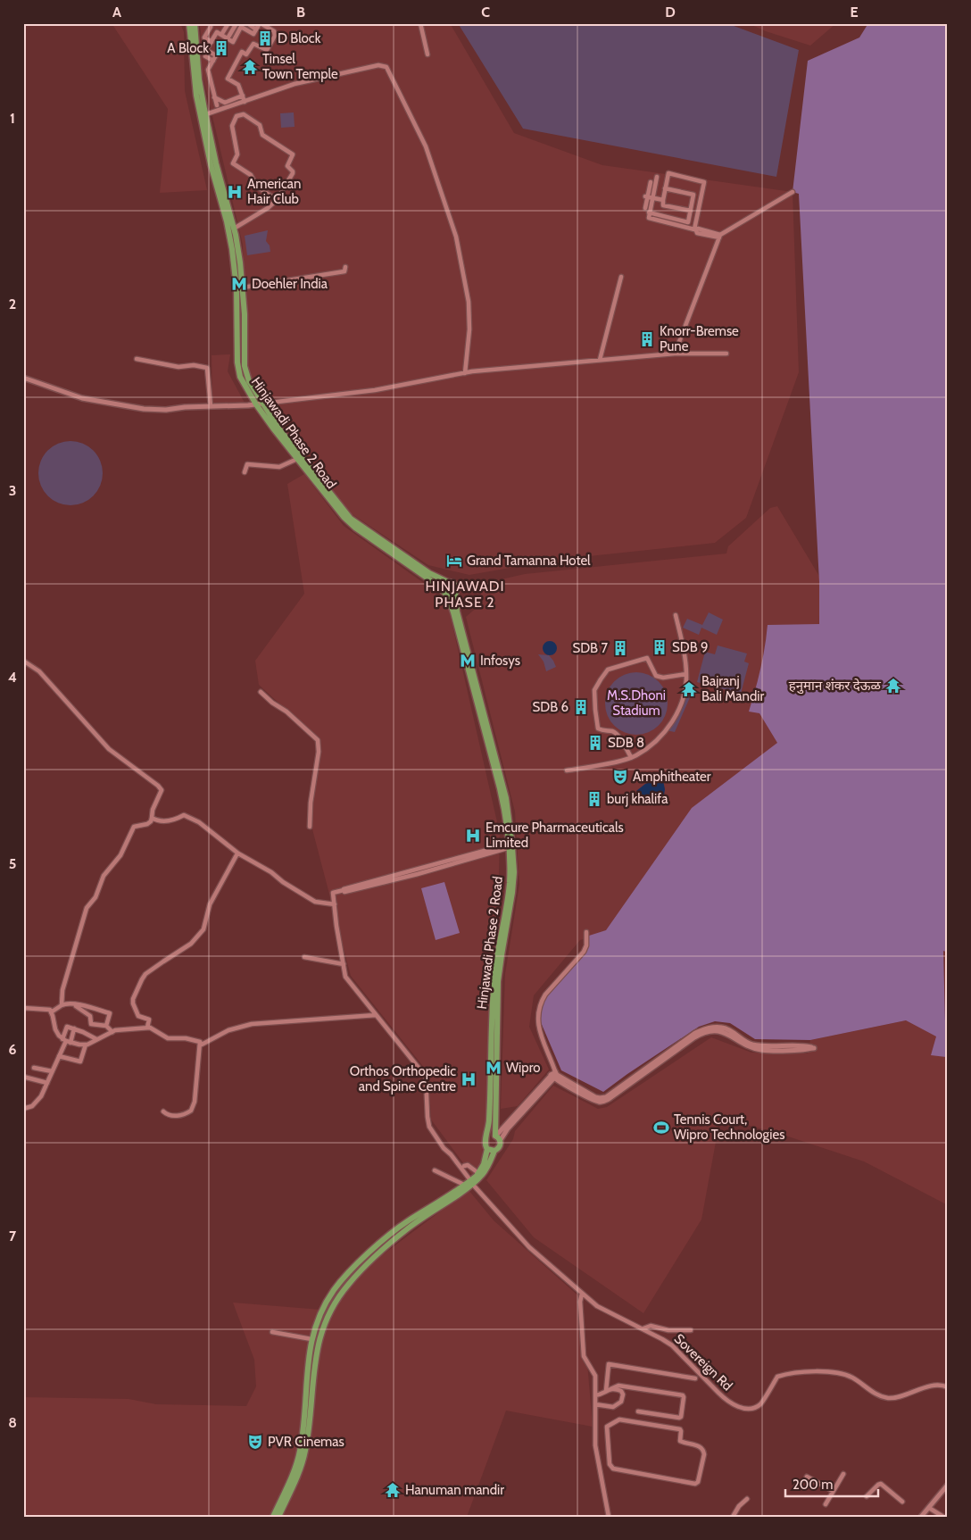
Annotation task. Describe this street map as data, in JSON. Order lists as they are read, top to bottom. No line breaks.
{"streets":{"main road":["Hinjawadi Phase 2 Road"],"street":["Sovereign Rd"]},"districts":["HINJAWADI PHASE 2"],"parks":["M.S.Dhoni Stadium"],"places":{"building":["D Block","A Block","Knorr-Bremse Pune","SDB 9","SDB 7","SDB 6","SDB 8","burj khalifa"],"temple":["Tinsel Town Temple","हनुमान शंकर देऊळ","Bajranj Bali Mandir","Hanuman mandir"],"hospital":["American Hair Club","Emcure Pharmaceuticals Limited","Orthos Orthopedic and Spine Centre"],"metro station":["Doehler India","Infosys","Wipro"],"hotel":["Grand Tamanna Hotel"],"theatre":["Amphitheater","PVR Cinemas"],"sports":["Tennis Court, Wipro Technologies"]},"scale_bar":"200 m","grid":{"columns":["A","B","C","D","E"],"rows":["1","2","3","4","5","6","7","8"]}}
